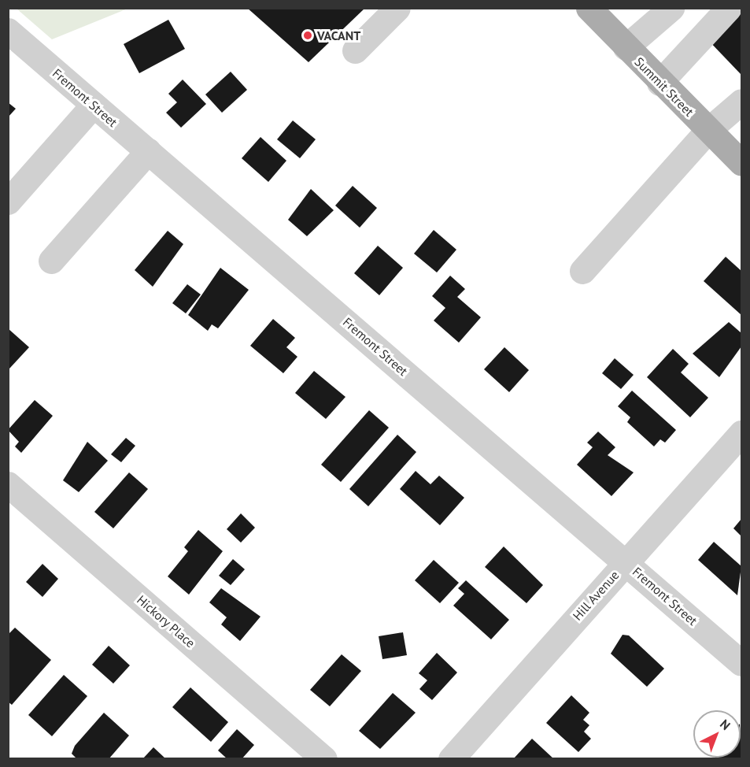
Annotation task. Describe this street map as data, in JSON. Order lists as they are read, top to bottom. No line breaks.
{"streets":{"main road":["Summit Street"],"street":["Fremont Street","Hill Avenue","Hickory Place"]},"crossings":[["Fremont Street","Hill Avenue"]],"places":["VACANT"],"north":"top right"}
